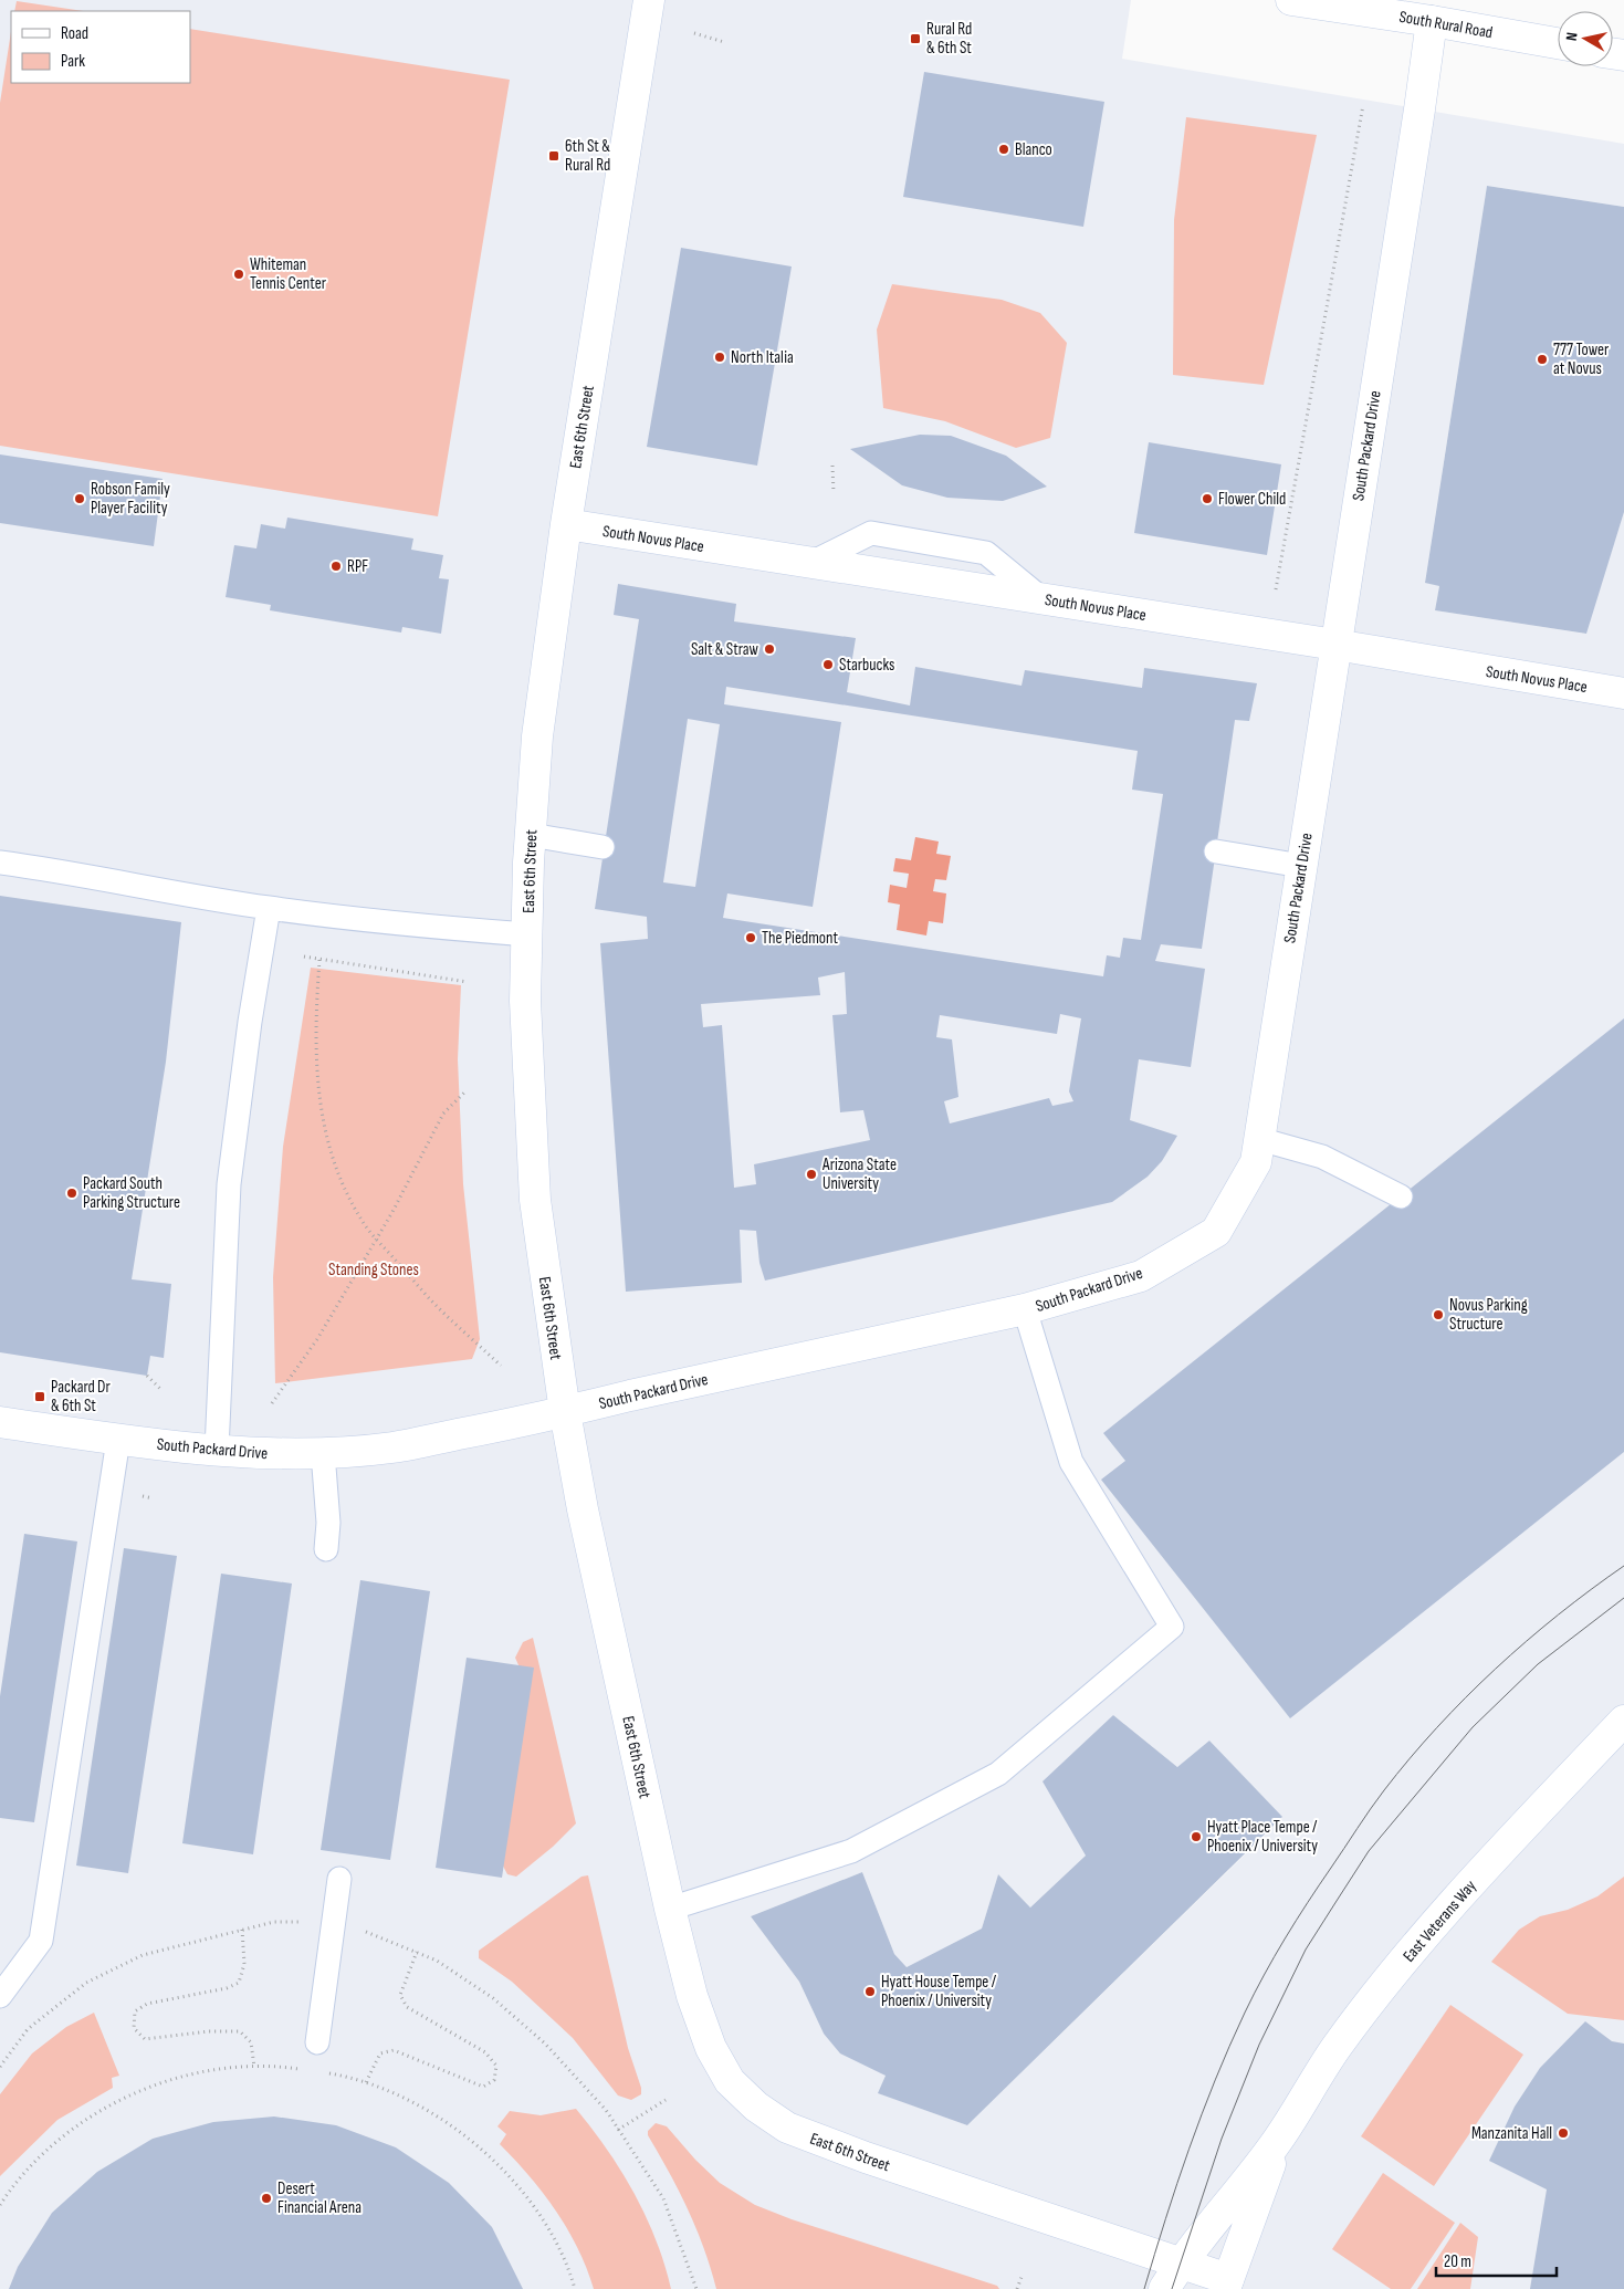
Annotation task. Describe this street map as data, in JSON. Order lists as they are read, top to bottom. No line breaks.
{"streets":{"street":["South Rural Road","East 6th Street","South Packard Drive","South Novus Place","East Veterans Way"]},"crossings":[["South Rural Road","South Packard Drive"],["East 6th Street","South Packard Drive"],["East 6th Street","South Novus Place"],["East 6th Street","East Veterans Way"],["South Packard Drive","South Novus Place"]],"parks":["Standing Stones"],"places":{"transit":["Rural Rd & 6th St","6th St & Rural Rd","Packard Dr & 6th St"],"other":["Blanco","Whiteman Tennis Center","North Italia","777 Tower at Novus","Robson Family Player Facility","Flower Child","RPF","Salt & Straw","Starbucks","The Piedmont","Arizona State University","Packard South Parking Structure","Novus Parking Structure","Hyatt Place Tempe / Phoenix / University","Hyatt House Tempe / Phoenix / University","Manzanita Hall","Desert Financial Arena"]},"legend":["Road","Park"],"scale_bar":"20 m","north":"left"}
